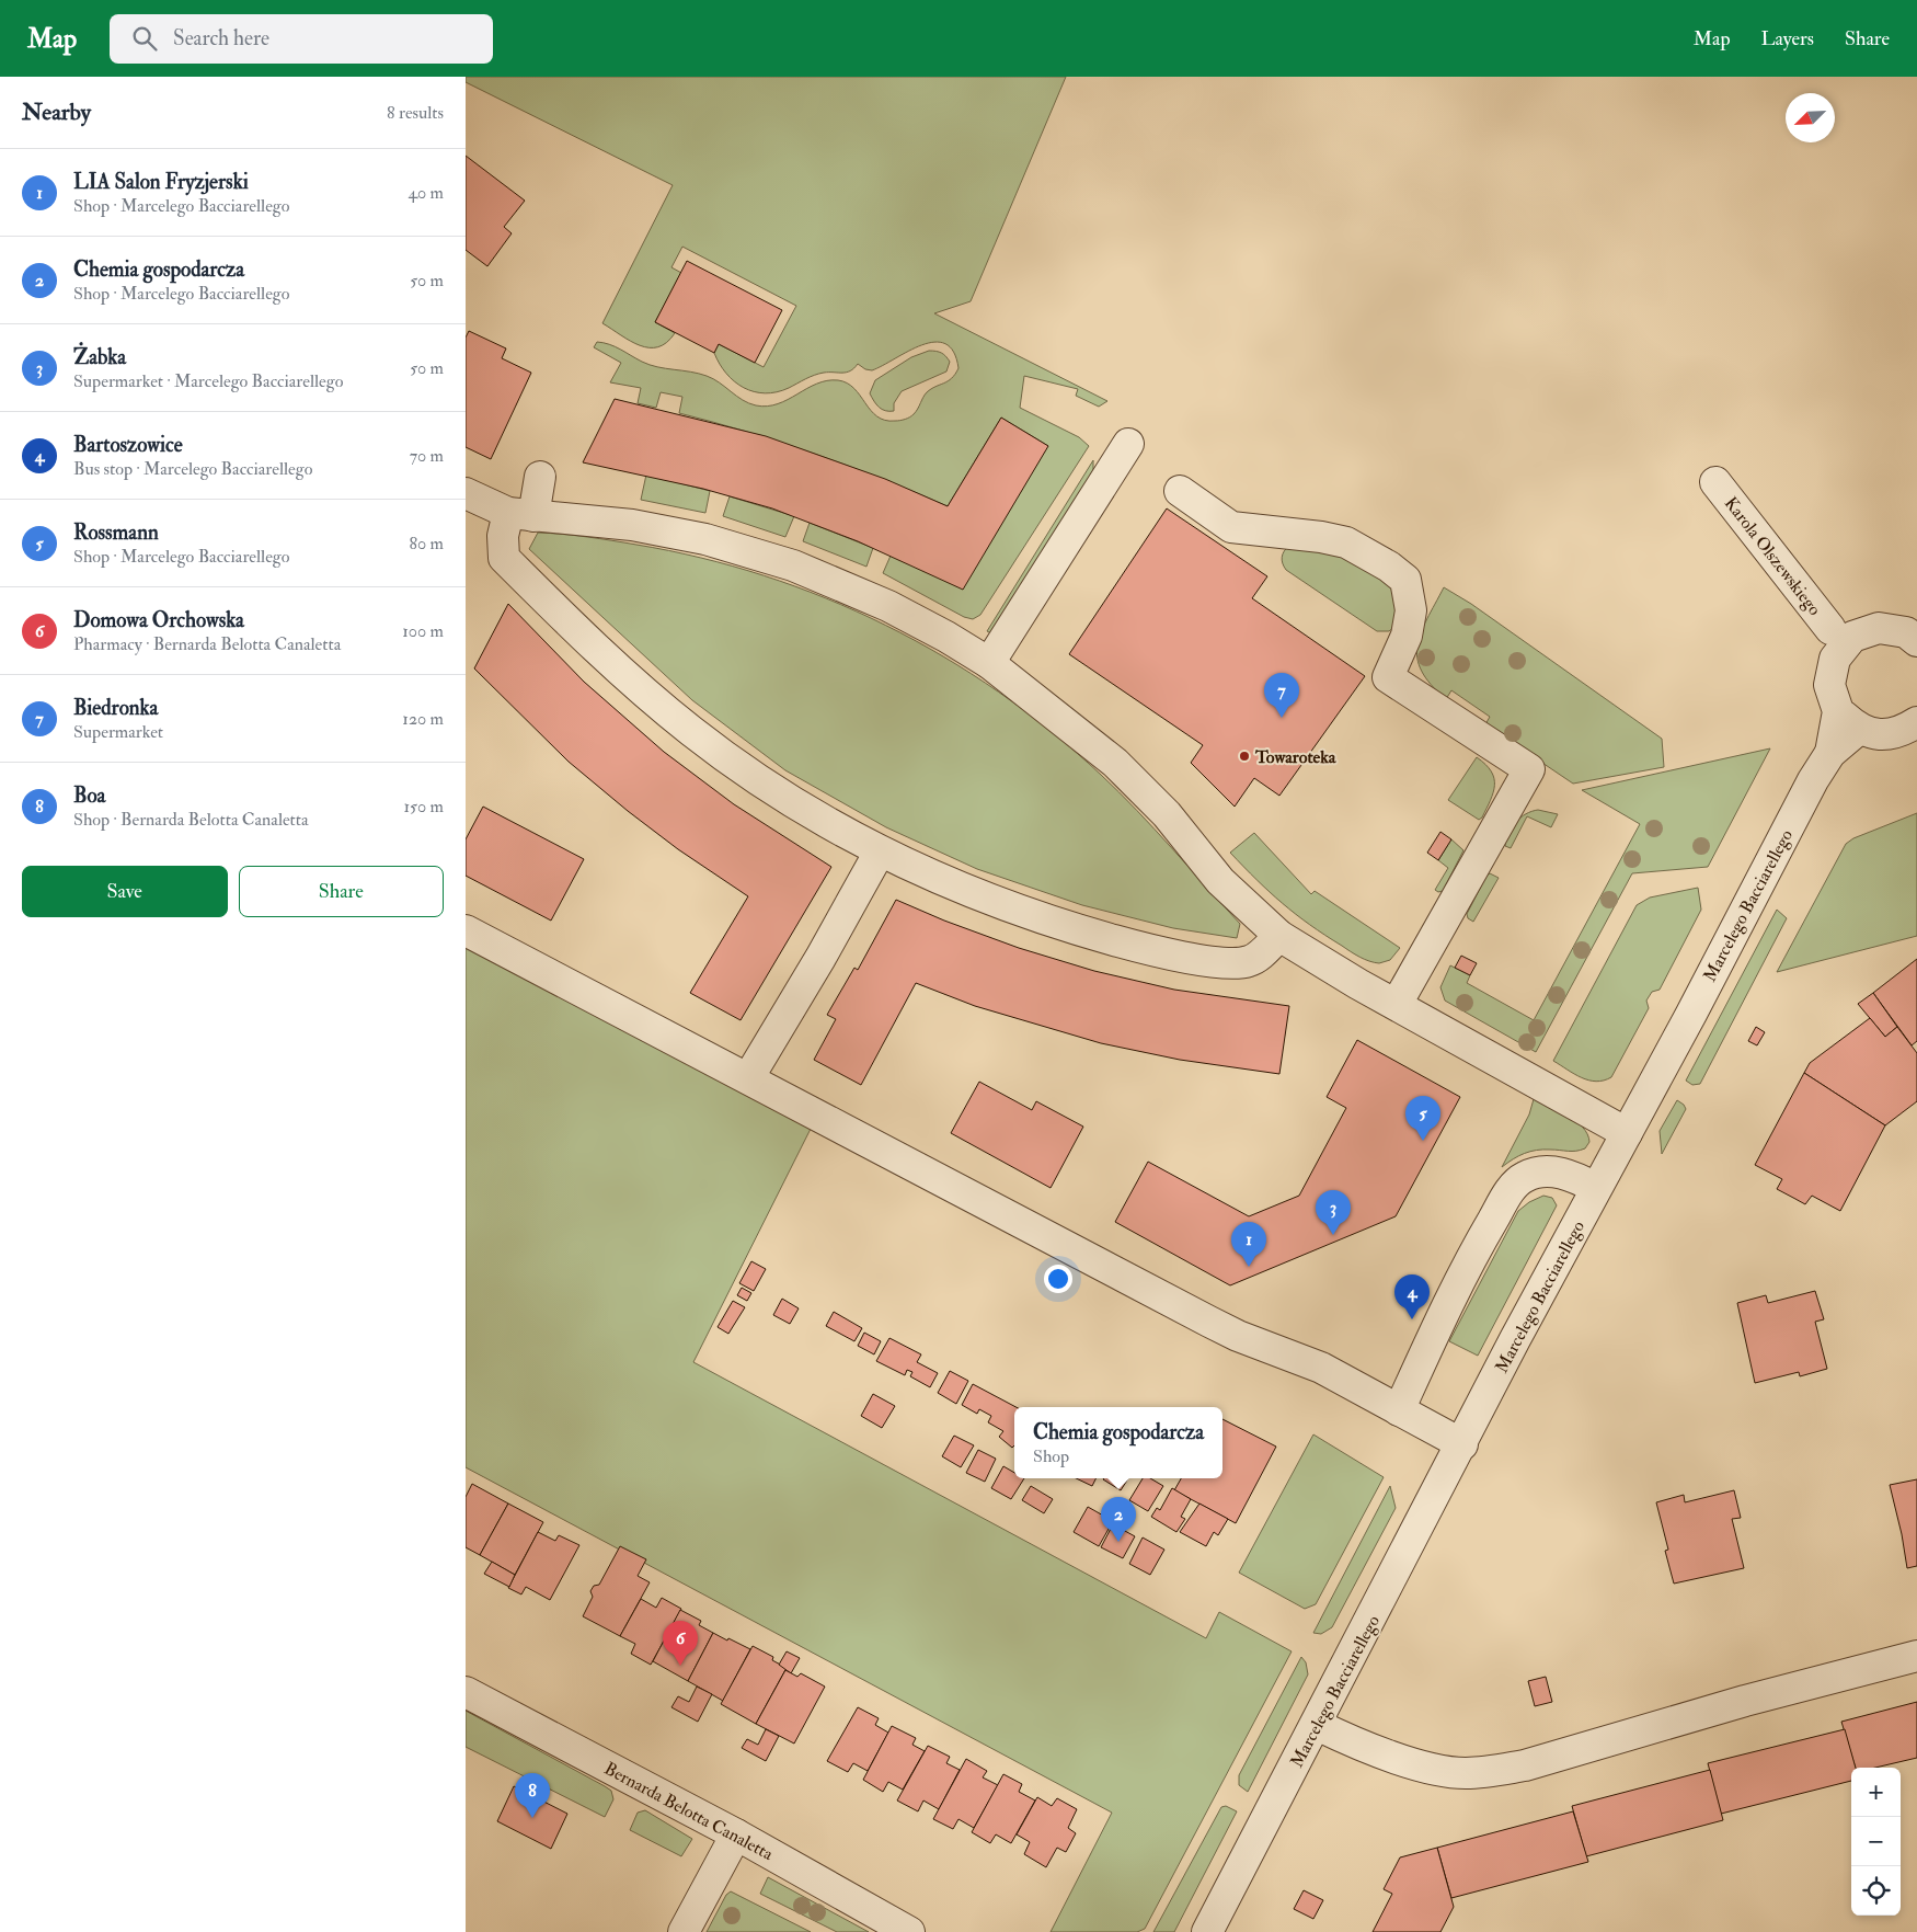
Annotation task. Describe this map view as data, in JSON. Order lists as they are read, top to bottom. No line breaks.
{"streets":{"street":["Karola Olszewskiego","Marcelego Bacciarellego","Bernarda Belotta Canaletta"]},"places":["Towaroteka"],"north":"bottom left","page":{"header":"Map","search":"Search here","nav":["Map","Layers","Share"],"heading":["Nearby","8 results"],"list":[{"mark":"1","name":"LIA Salon Fryzjerski","note":"Shop · Marcelego Bacciarellego","value":"40 m"},{"mark":"2","name":"Chemia gospodarcza","note":"Shop · Marcelego Bacciarellego","value":"50 m"},{"mark":"3","name":"Żabka","note":"Supermarket · Marcelego Bacciarellego","value":"50 m"},{"mark":"4","name":"Bartoszowice","note":"Bus stop · Marcelego Bacciarellego","value":"70 m"},{"mark":"5","name":"Rossmann","note":"Shop · Marcelego Bacciarellego","value":"80 m"},{"mark":"6","name":"Domowa Orchowska","note":"Pharmacy · Bernarda Belotta Canaletta","value":"100 m"},{"mark":"7","name":"Biedronka","note":"Supermarket","value":"120 m"},{"mark":"8","name":"Boa","note":"Shop · Bernarda Belotta Canaletta","value":"150 m"}],"pins":["7","5","3","1","4","2","6","8"],"buttons":["Save","Share"],"popup":["Chemia gospodarcza","Shop"],"map_buttons":["+","−"]}}
